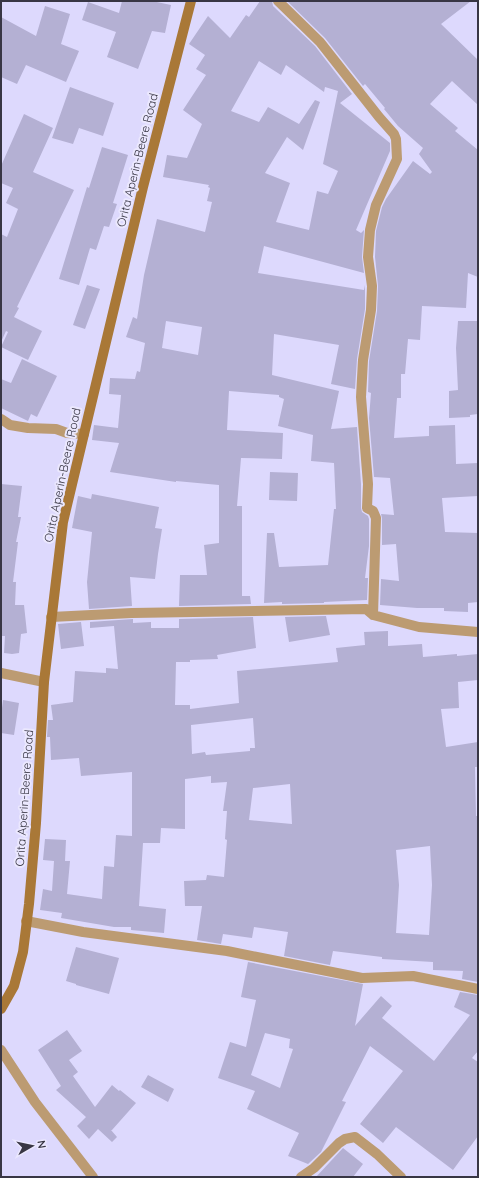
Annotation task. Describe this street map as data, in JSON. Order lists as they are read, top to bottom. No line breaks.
{"streets":{"main road":["Orita Aperin-Beere Road"]},"north":"right"}
